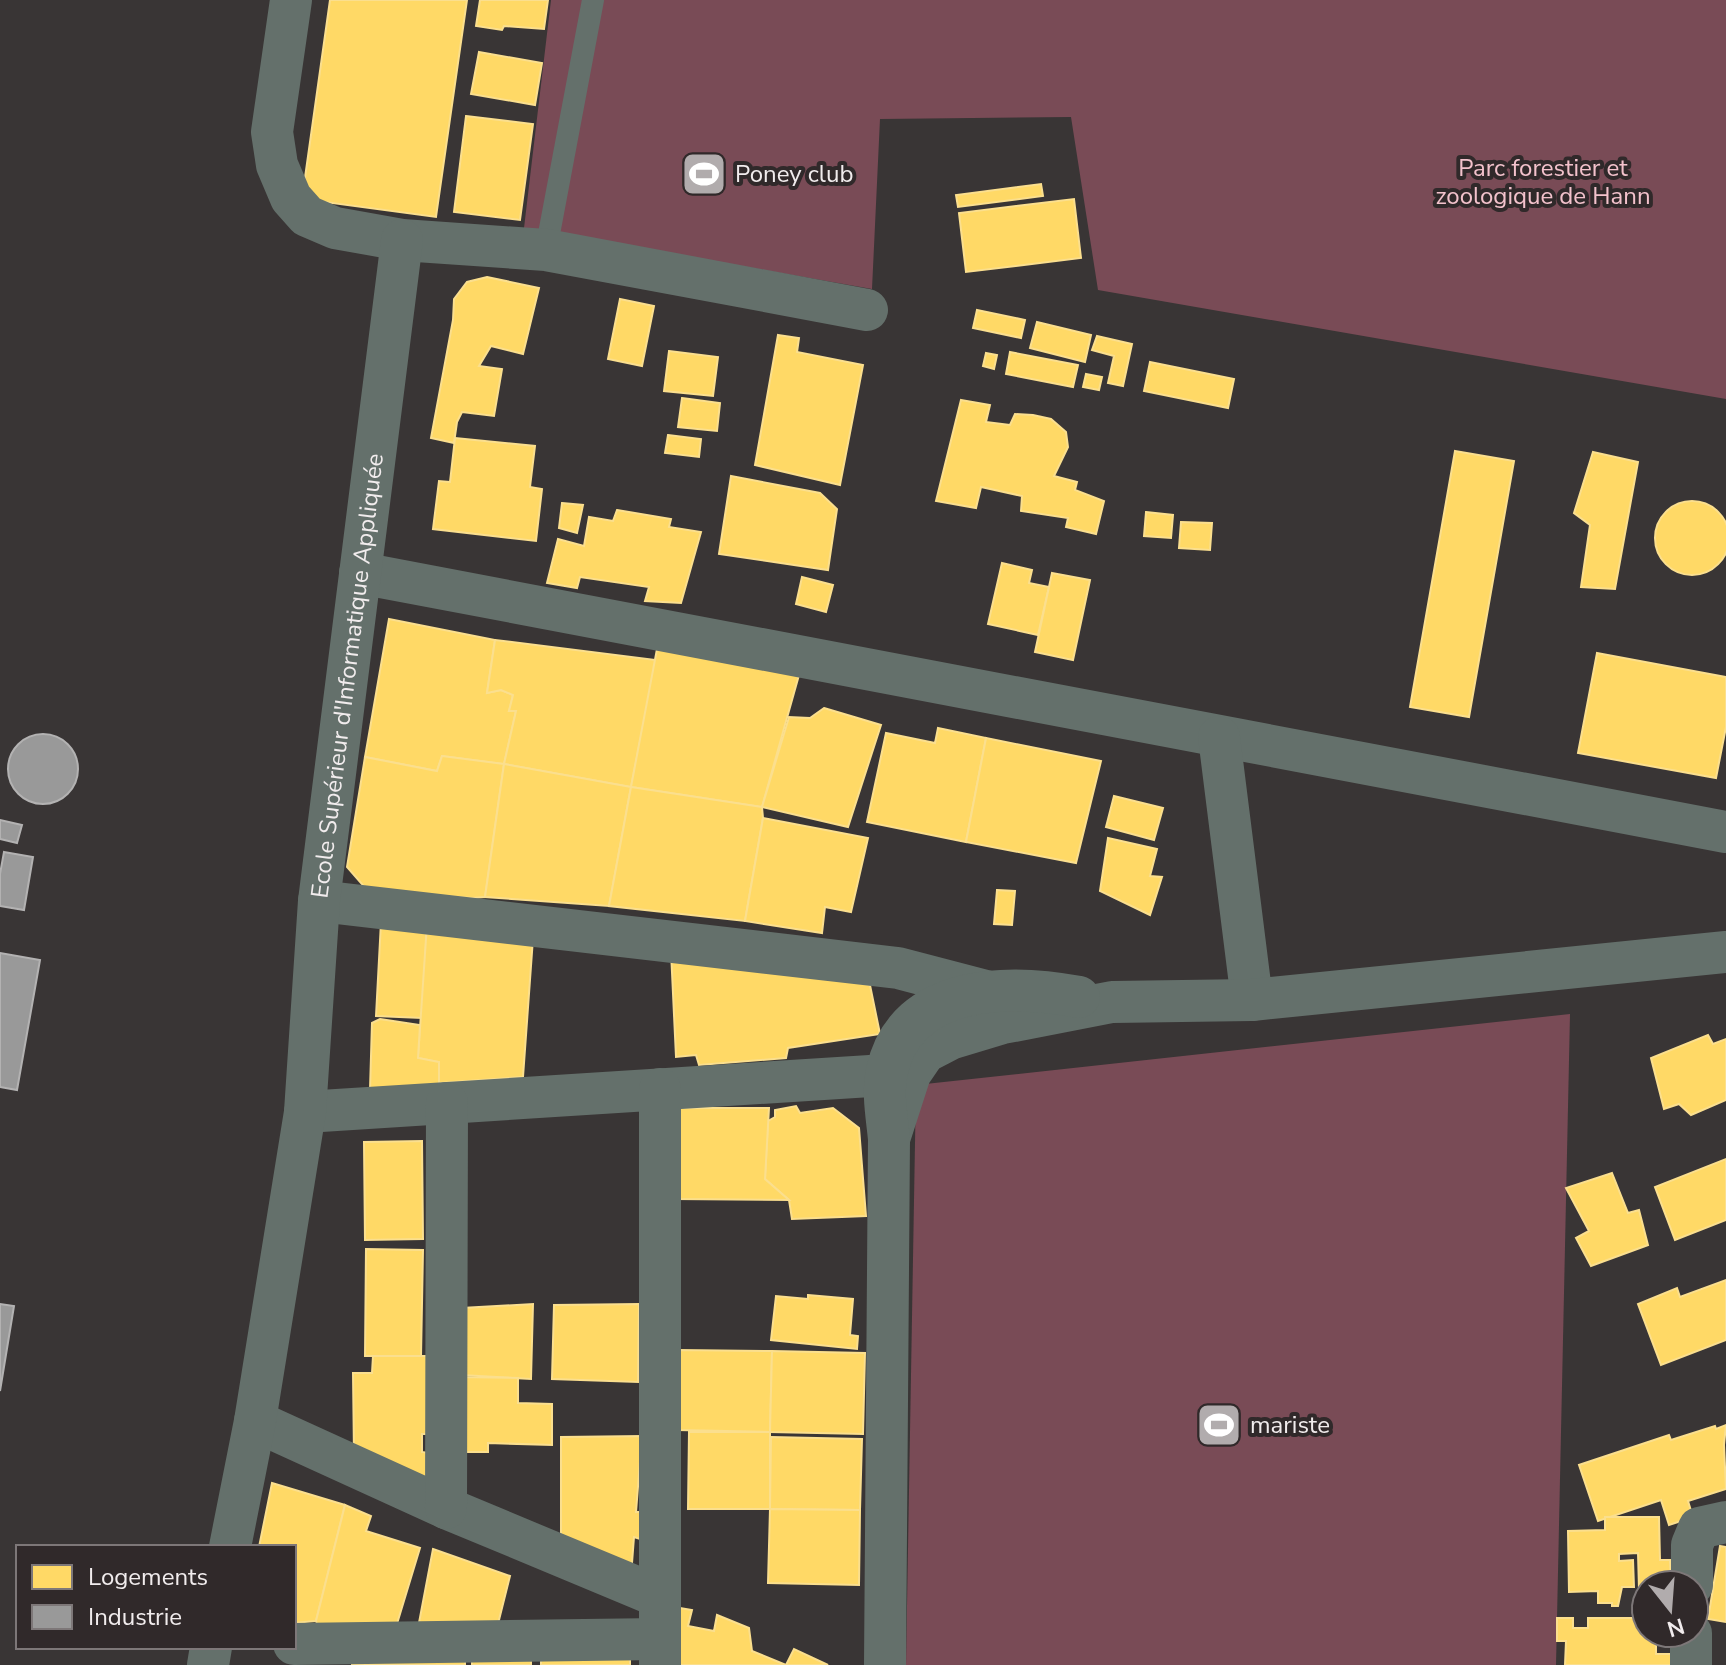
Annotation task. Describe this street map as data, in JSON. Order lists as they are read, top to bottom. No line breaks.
{"streets":{"street":["Ecole Supérieur d'Informatique Appliquée"]},"parks":["Parc forestier et zoologique de Hann"],"places":{"sports":["Poney club","mariste"]},"legend":["Logements","Industrie"],"north":"bottom"}
